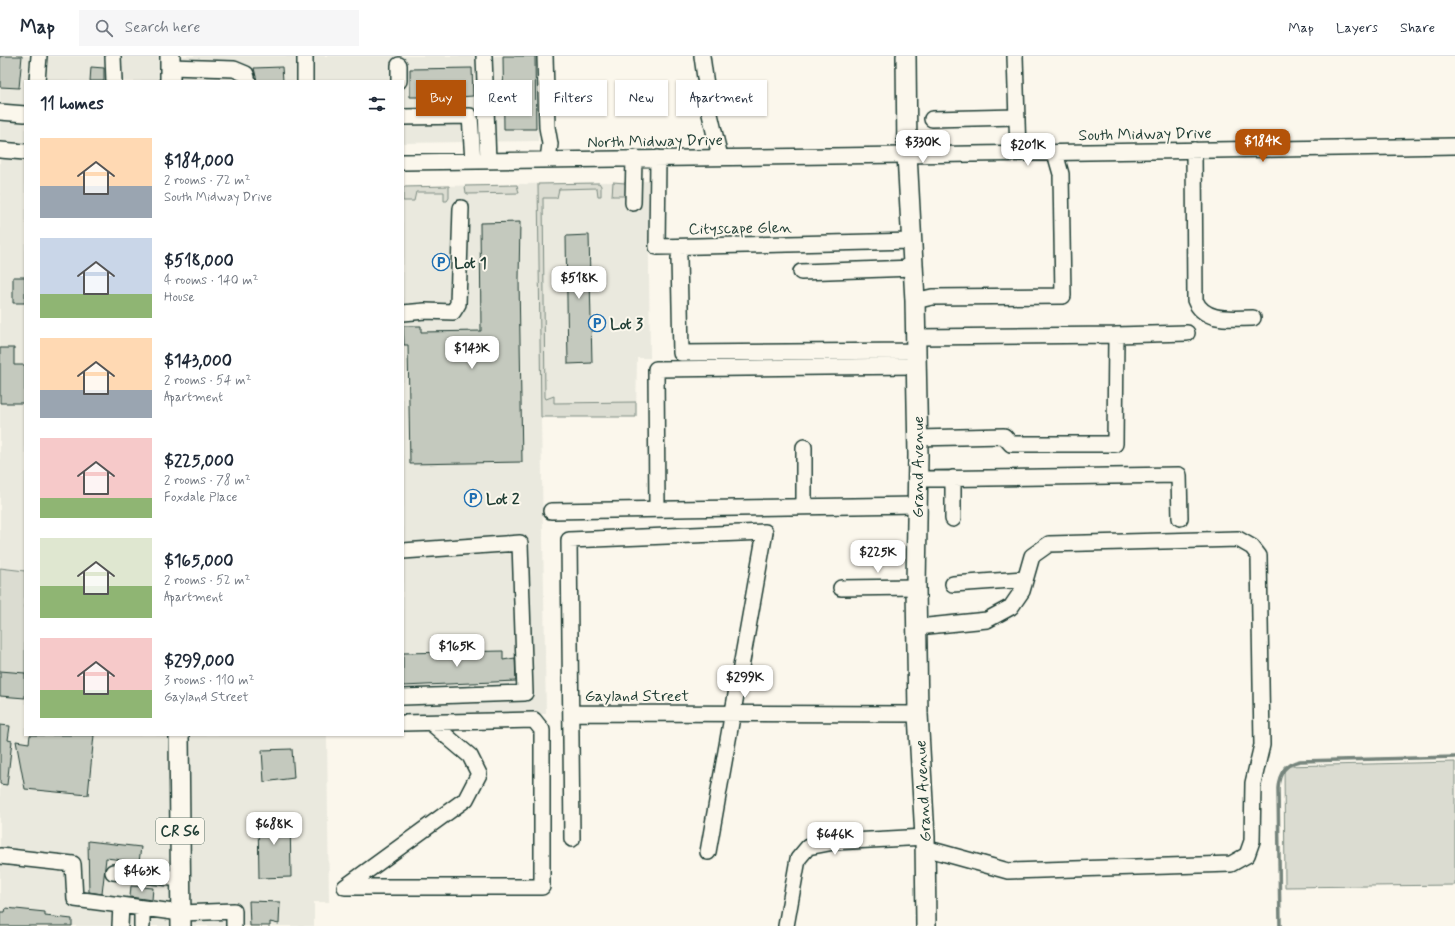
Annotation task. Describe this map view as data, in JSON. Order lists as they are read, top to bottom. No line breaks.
{"streets":{"main road":["Grand Avenue","CR S6"],"street":["South Midway Drive","North Midway Drive","Cityscape Glen","Gayland Street"]},"crossings":[["South Midway Drive","North Midway Drive"],["South Midway Drive","Grand Avenue"],["North Midway Drive","Cityscape Glen"],["North Midway Drive","Grand Avenue"],["Cityscape Glen","Grand Avenue"],["Grand Avenue","Gayland Street"]],"places":{"parking":["Lot 1","Lot 3","Lot 2"]},"page":{"header":"Map","search":"Search here","nav":["Map","Layers","Share"],"chip":["Buy","Rent","Filters","New","Apartment"],"heading":"11 homes","list":[{"name":"$184,000","note":"2 rooms · 72 m² · South Midway Drive"},{"name":"$518,000","note":"4 rooms · 140 m² · House"},{"name":"$143,000","note":"2 rooms · 54 m² · Apartment"},{"name":"$225,000","note":"2 rooms · 78 m² · Foxdale Place"},{"name":"$165,000","note":"2 rooms · 52 m² · Apartment"},{"name":"$299,000","note":"3 rooms · 110 m² · Gayland Street"}],"price":["$184K","$330K","$201K","$518K","$143K","$225K","$165K","$299K","$688K","$646K","$463K"]}}
